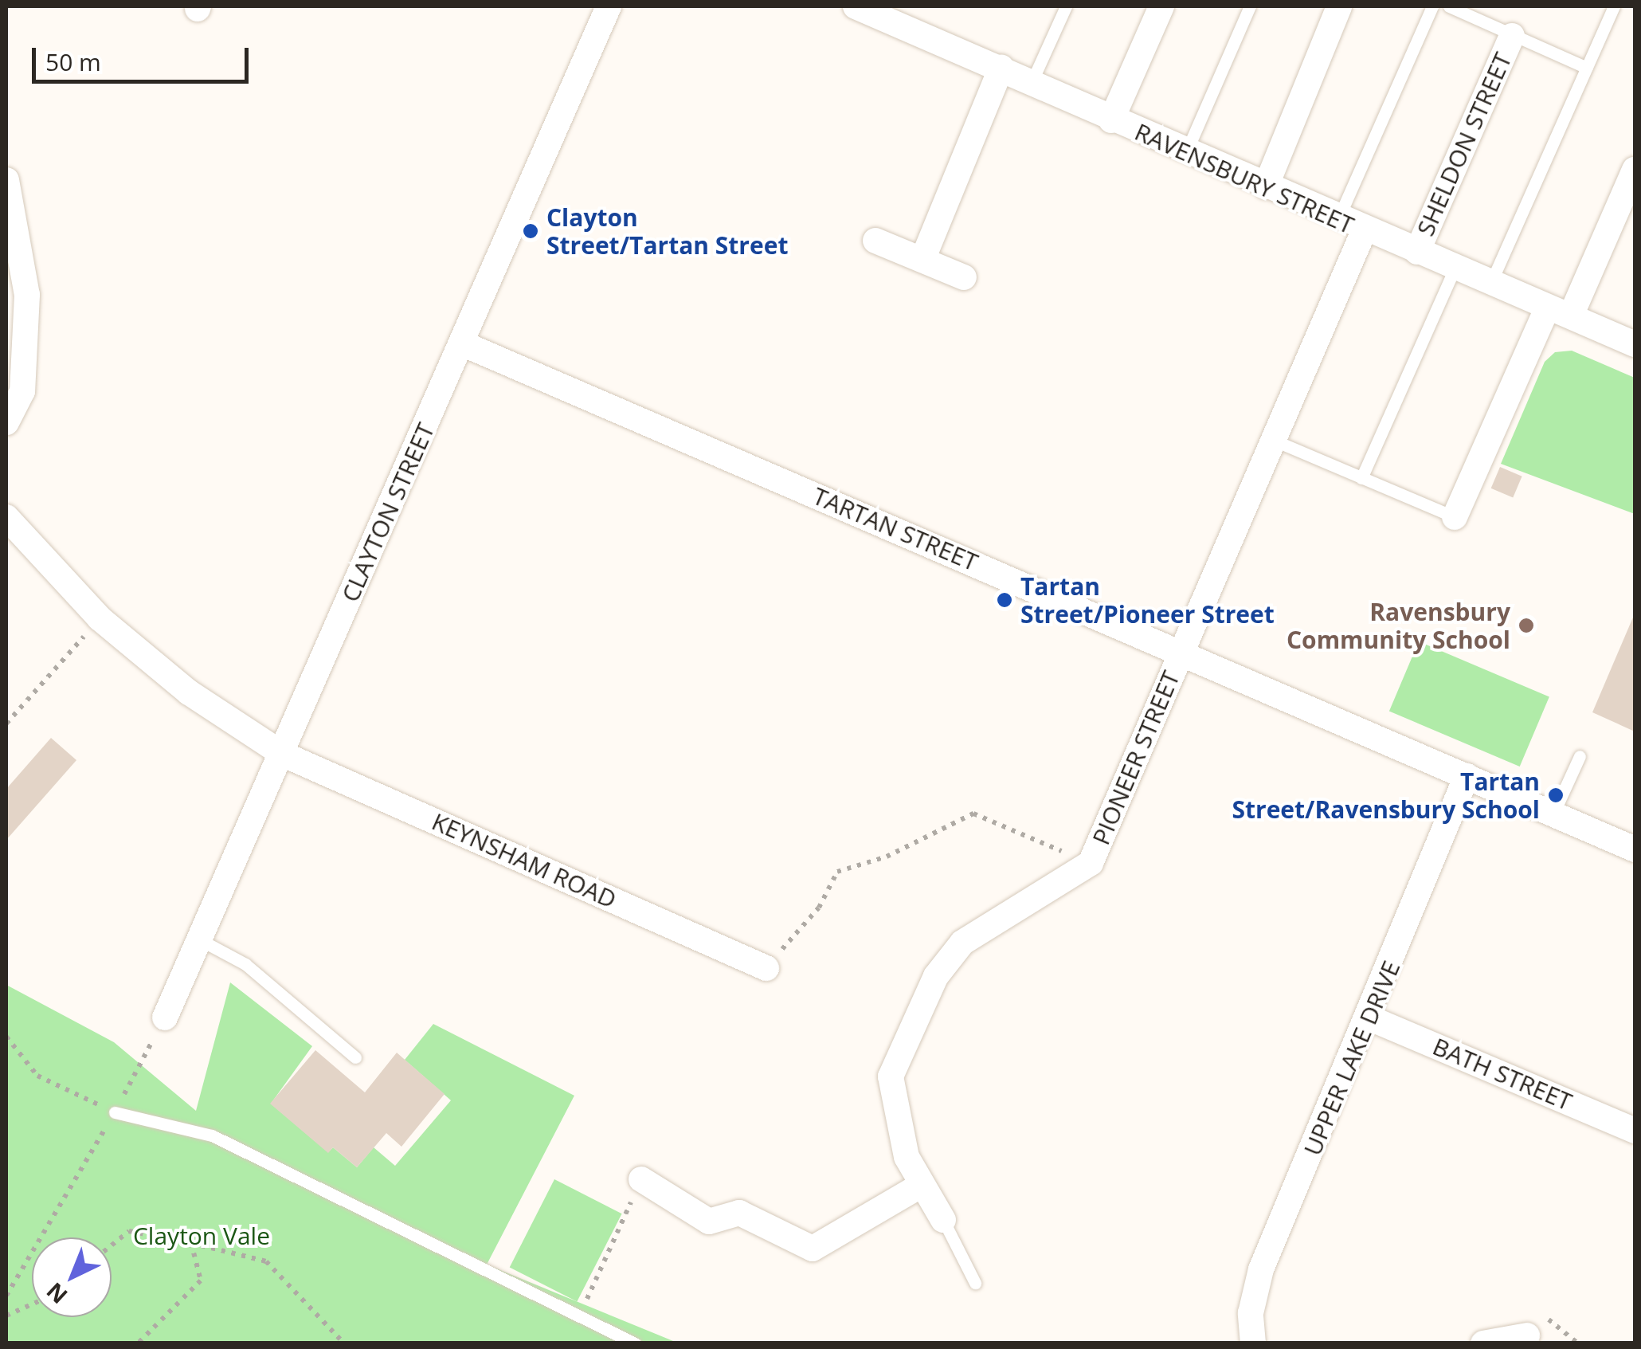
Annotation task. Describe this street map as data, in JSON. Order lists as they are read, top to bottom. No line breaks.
{"streets":{"street":["SHELDON STREET","RAVENSBURY STREET","CLAYTON STREET","TARTAN STREET","PIONEER STREET","KEYNSHAM ROAD","UPPER LAKE DRIVE","BATH STREET"]},"crossings":[["SHELDON STREET","RAVENSBURY STREET"],["RAVENSBURY STREET","PIONEER STREET"],["CLAYTON STREET","TARTAN STREET"],["CLAYTON STREET","KEYNSHAM ROAD"],["TARTAN STREET","PIONEER STREET"],["TARTAN STREET","UPPER LAKE DRIVE"],["UPPER LAKE DRIVE","BATH STREET"]],"parks":["Clayton Vale"],"places":["Clayton Street/Tartan Street","Tartan Street/Pioneer Street","Ravensbury Community School","Tartan Street/Ravensbury School"],"scale_bar":"50 m","north":"bottom left"}
